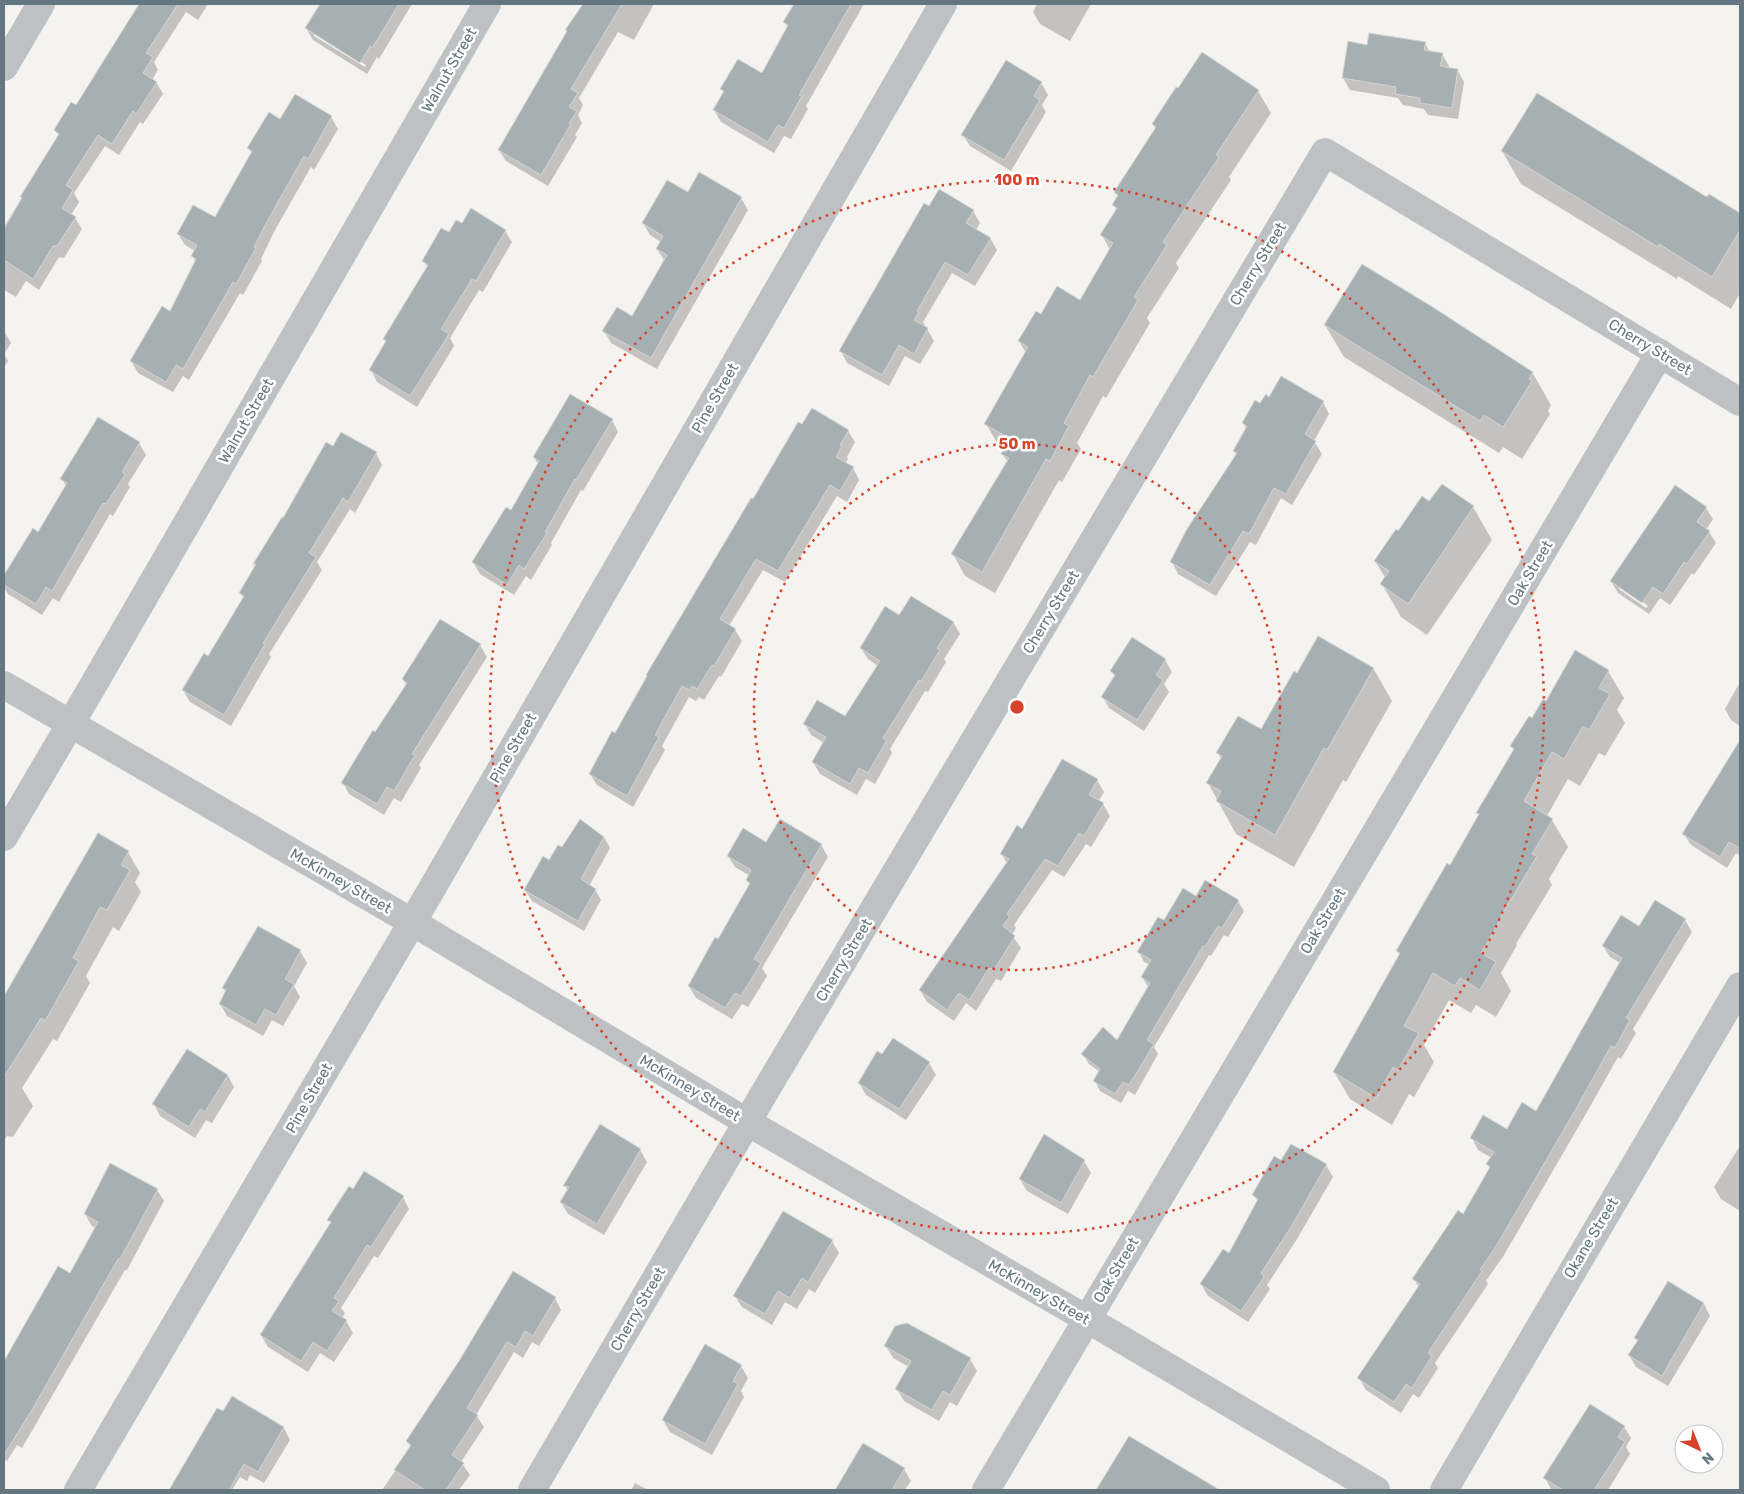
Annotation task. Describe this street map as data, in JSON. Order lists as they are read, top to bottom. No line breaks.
{"streets":{"street":["Walnut Street","Cherry Street","Pine Street","Oak Street","McKinney Street","Okane Street"]},"crossings":[["Walnut Street","McKinney Street"],["Cherry Street","Oak Street"],["Cherry Street","McKinney Street"],["Pine Street","McKinney Street"],["Oak Street","McKinney Street"]],"north":"bottom right","rings":["100 m","50 m"]}
